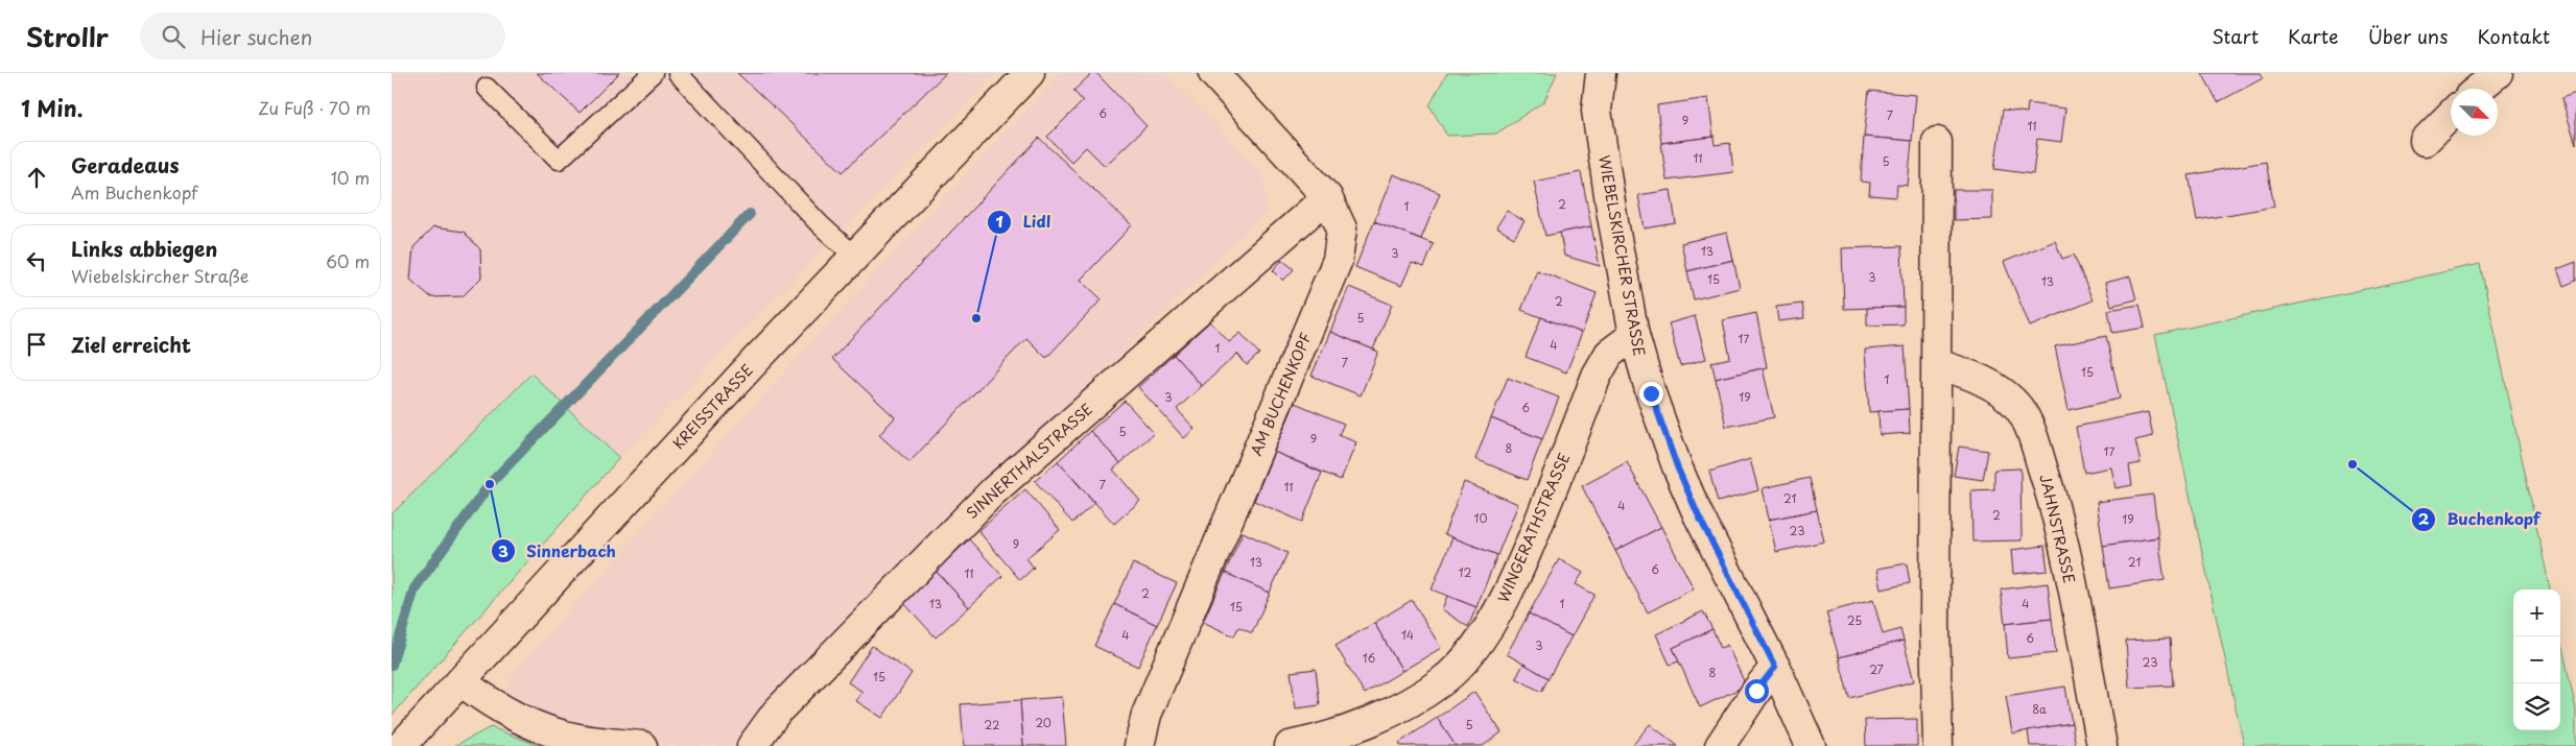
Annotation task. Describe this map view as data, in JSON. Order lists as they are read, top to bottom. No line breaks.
{"streets":{"street":["WIEBELSKIRCHER STRASSE","AM BUCHENKOPF","KREISSTRASSE","SINNERTHALSTRASSE","WINGERATHSTRASSE","JAHNSTRASSE"]},"crossings":[["WIEBELSKIRCHER STRASSE","WINGERATHSTRASSE"],["AM BUCHENKOPF","SINNERTHALSTRASSE"]],"places":["Lidl","Buchenkopf","Sinnerbach"],"house_numbers":["6","7","9","11","11","5","2","1","13","3","3","15","13","2","5","17","4","1","7","15","1","3","19","6","5","9","8","17","7","11","21","4","2","10","19","23","9","13","21","6","12","11","2","13","1","4","15","25","4","14","6","3","16","23","27","8","15","8a","20","22","5"],"north":"bottom right","page":{"header":"Strollr","search":"Hier suchen","nav":["Start","Karte","Über uns","Kontakt"],"heading":["1 Min.","Zu Fuß · 70 m"],"list":[["Geradeaus","Am Buchenkopf","10 m"],["Links abbiegen","Wiebelskircher Straße","60 m"],"Ziel erreicht"],"map_buttons":["+","−"]}}
